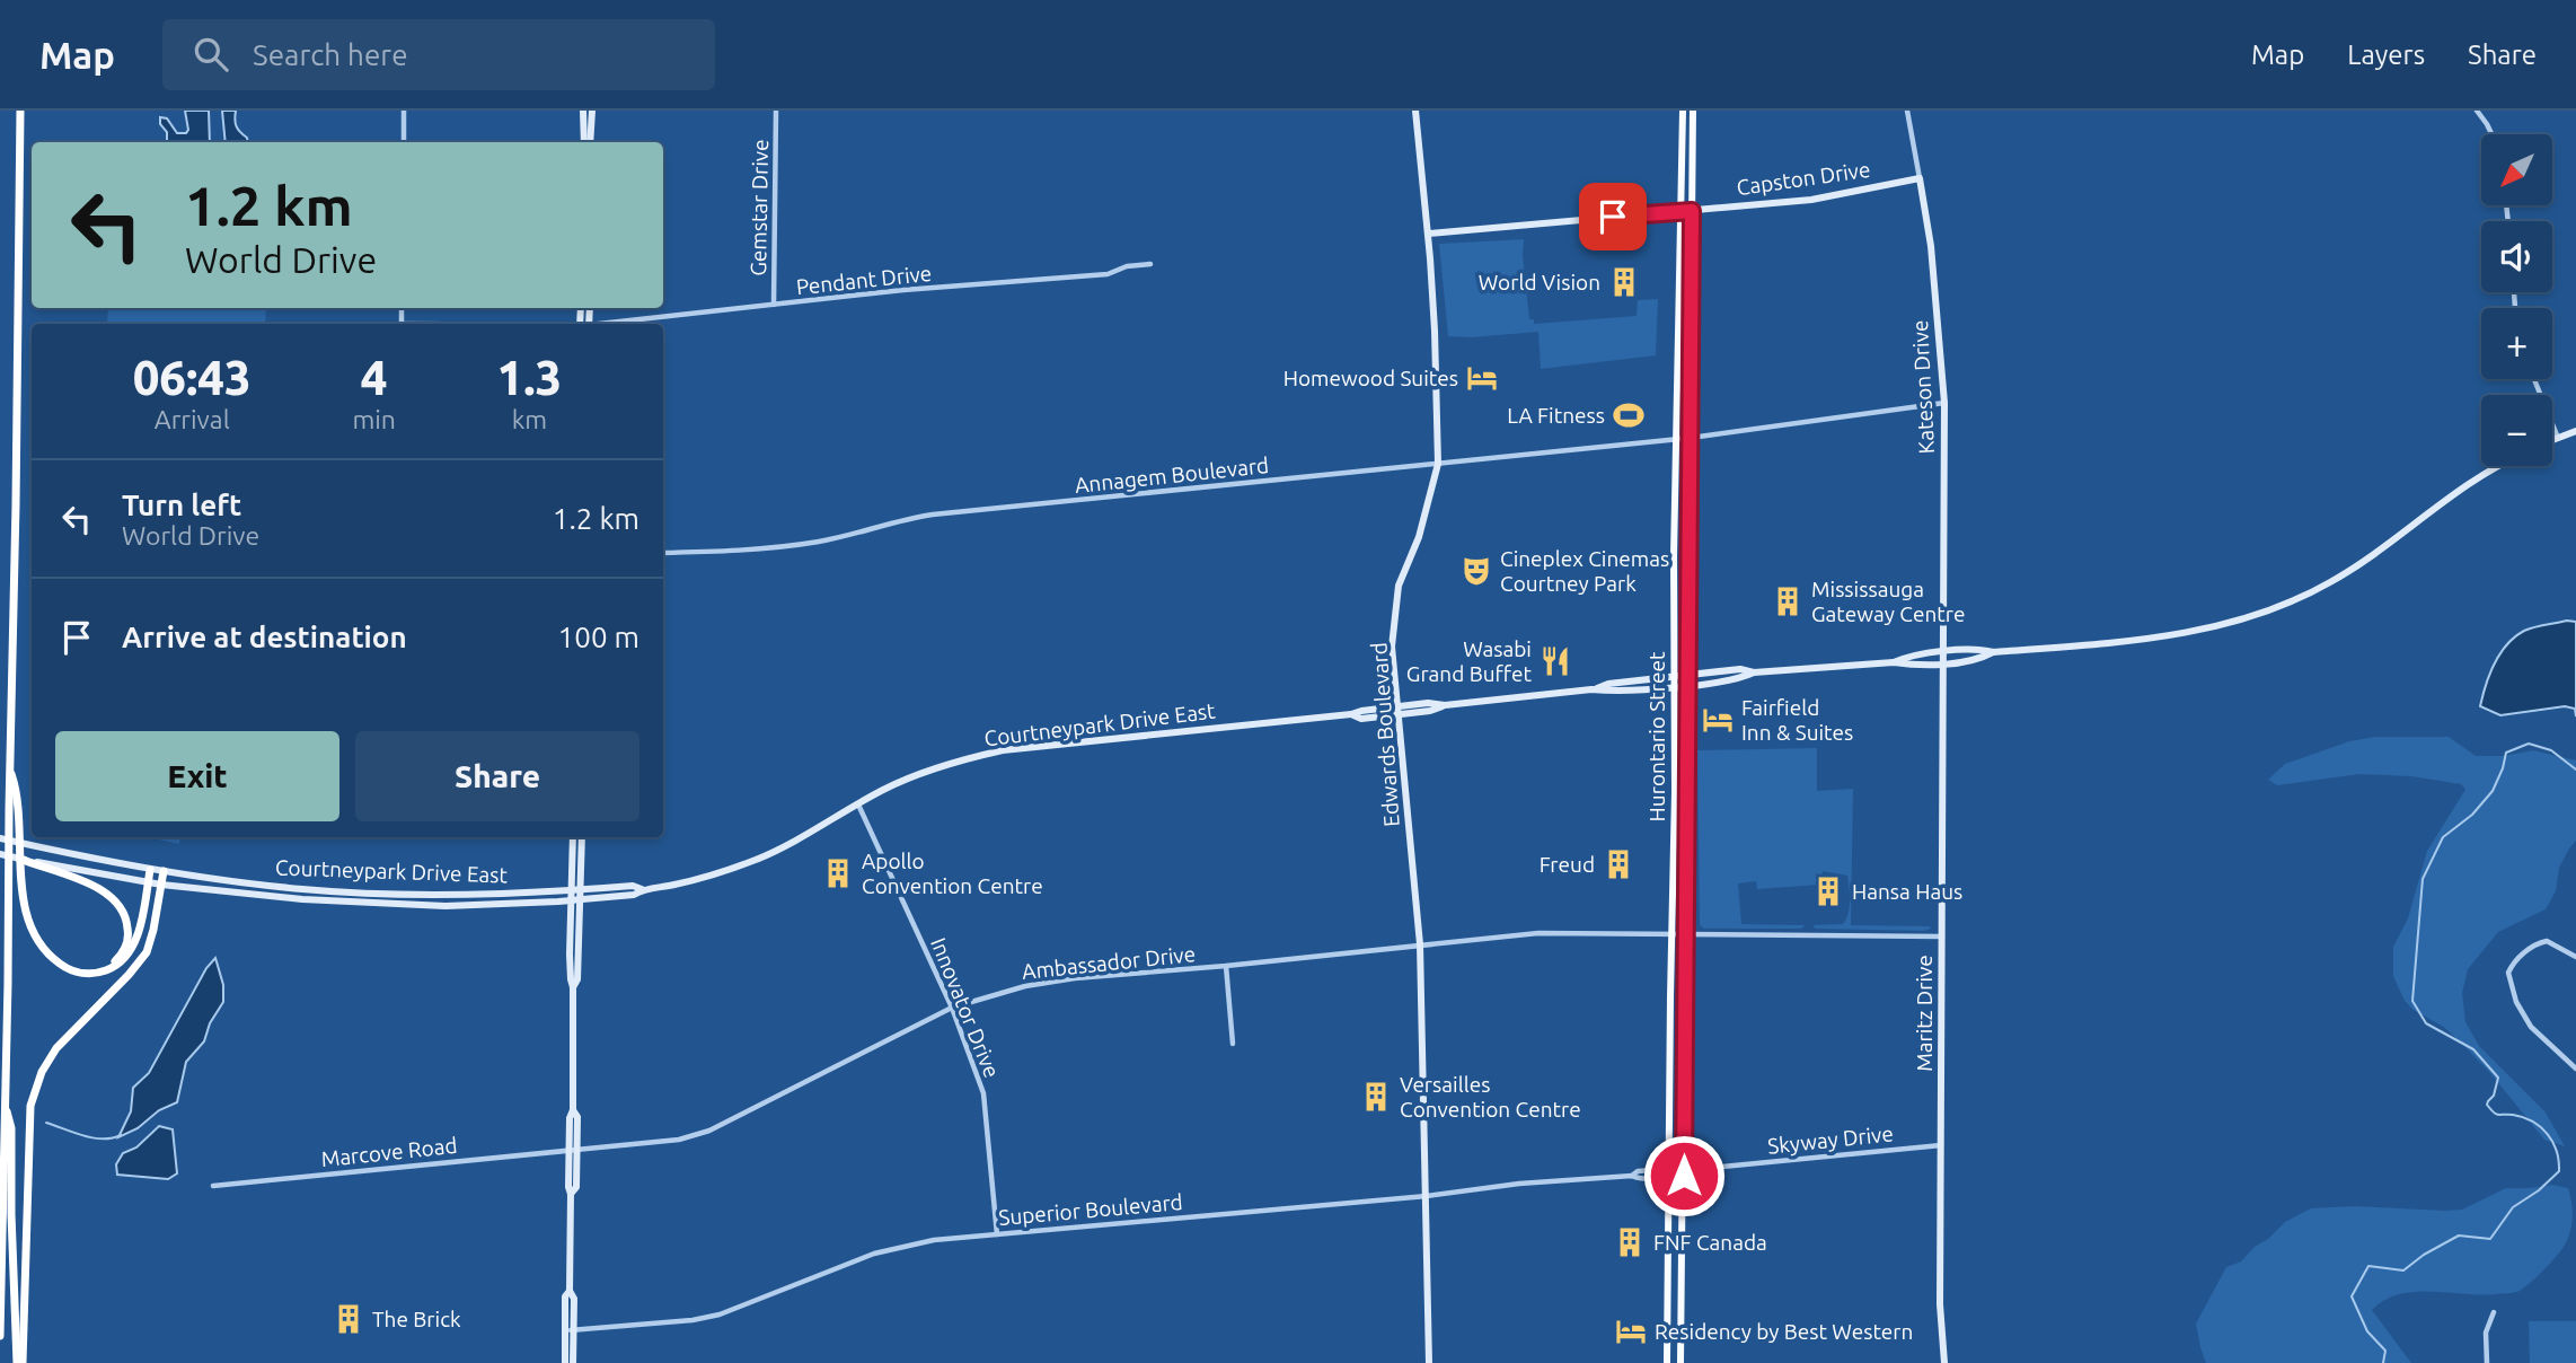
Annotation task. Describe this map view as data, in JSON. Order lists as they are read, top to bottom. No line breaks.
{"streets":{"main road":["Capston Drive","Kateson Drive","Courtneypark Drive East","Edwards Boulevard","Hurontario Street","Maritz Drive"],"street":["Gemstar Drive","Pendant Drive","Annagem Boulevard","Ambassador Drive","Innovator Drive","Skyway Drive","Marcove Road","Superior Boulevard"]},"crossings":[["Capston Drive","Kateson Drive"],["Capston Drive","Edwards Boulevard"],["Capston Drive","Hurontario Street"],["Gemstar Drive","Pendant Drive"],["Kateson Drive","Annagem Boulevard"],["Kateson Drive","Maritz Drive"],["Annagem Boulevard","Edwards Boulevard"],["Annagem Boulevard","Hurontario Street"],["Courtneypark Drive East","Edwards Boulevard"],["Courtneypark Drive East","Hurontario Street"],["Courtneypark Drive East","Innovator Drive"],["Edwards Boulevard","Ambassador Drive"],["Edwards Boulevard","Superior Boulevard"],["Hurontario Street","Ambassador Drive"],["Hurontario Street","Skyway Drive"],["Hurontario Street","Superior Boulevard"],["Ambassador Drive","Innovator Drive"],["Ambassador Drive","Maritz Drive"],["Ambassador Drive","Marcove Road"],["Innovator Drive","Superior Boulevard"],["Maritz Drive","Skyway Drive"],["Skyway Drive","Superior Boulevard"]],"places":{"building":["World Vision","Mississauga Gateway Centre","Freud","Apollo Convention Centre","Hansa Haus","Versailles Convention Centre","FNF Canada","The Brick"],"hotel":["Homewood Suites","Fairfield Inn & Suites","Residency by Best Western"],"sports":["LA Fitness"],"theatre":["Cineplex Cinemas Courtney Park"],"restaurant":["Wasabi Grand Buffet"]},"north":"bottom left","page":{"header":"Map","search":"Search here","nav":["Map","Layers","Share"],"map_buttons":["+","−"],"turn":["1.2 km","World Drive"],"eta":["06:43","Arrival","4","min","1.3","km"],"list":[{"name":"Turn left","note":"World Drive","value":"1.2 km"},{"name":"Arrive at destination","value":"100 m"}],"buttons":["Exit","Share"]}}
